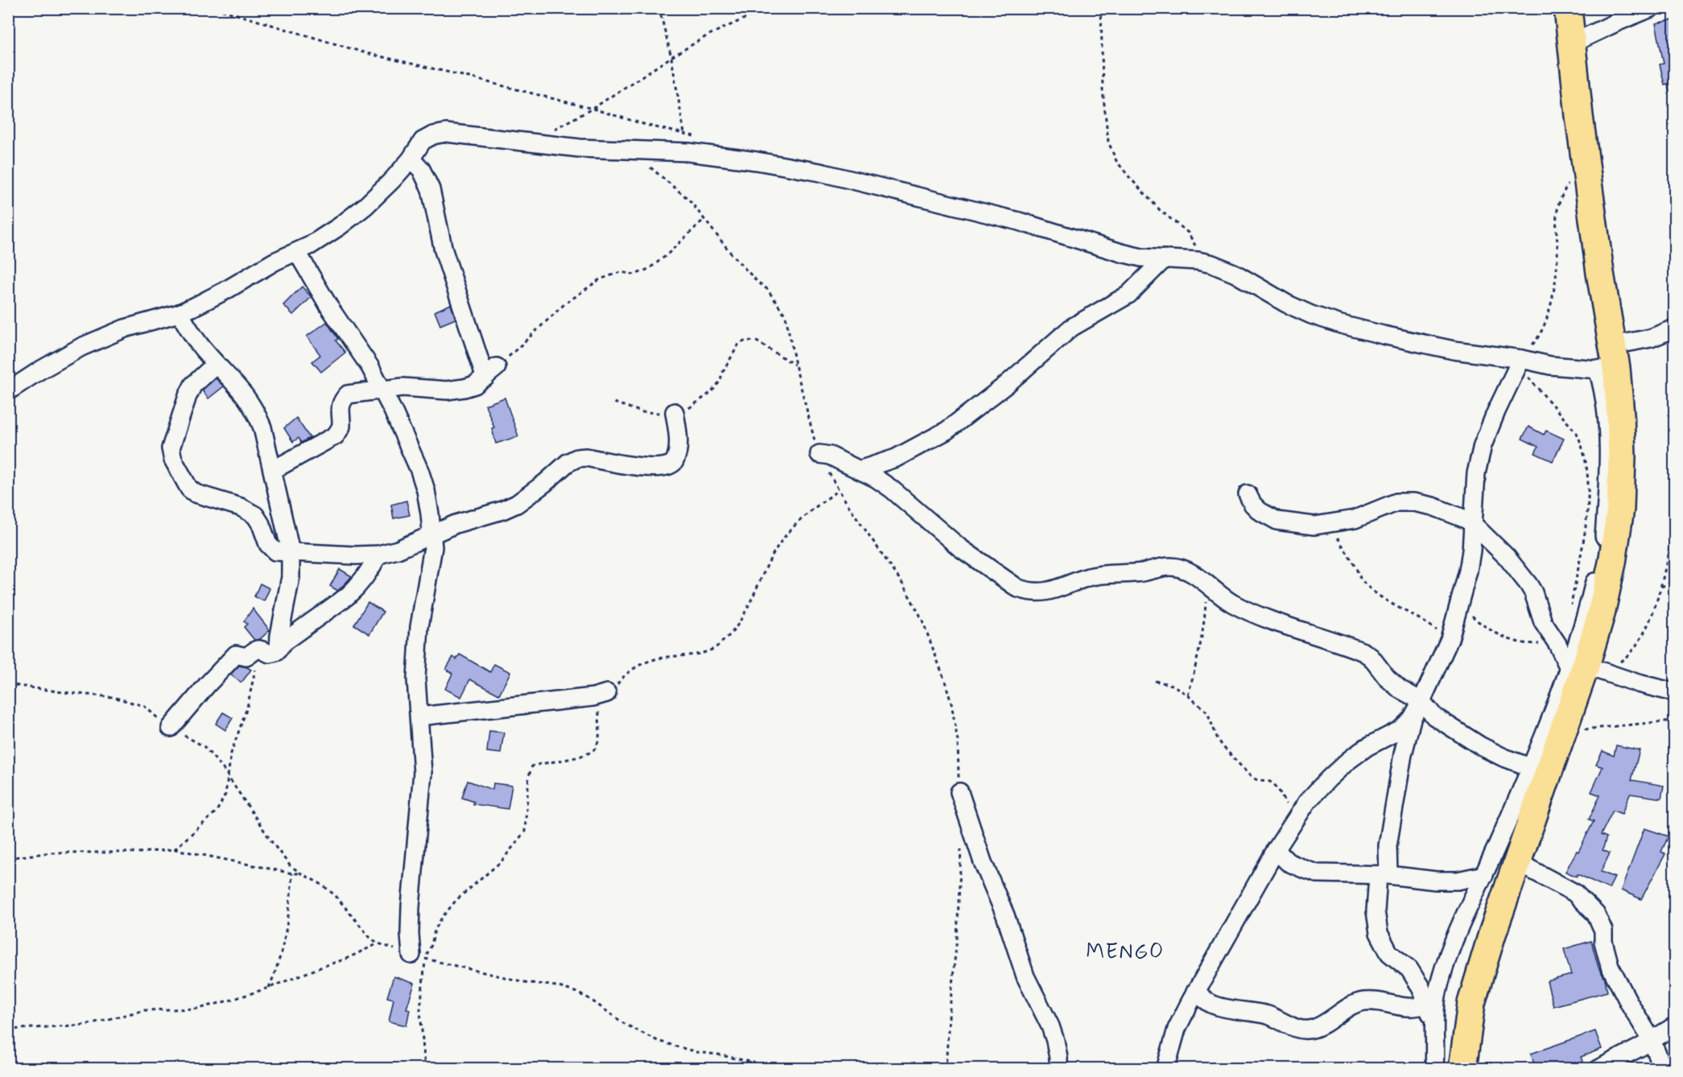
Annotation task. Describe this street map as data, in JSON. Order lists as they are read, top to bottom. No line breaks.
{"districts":["MENGO"]}
